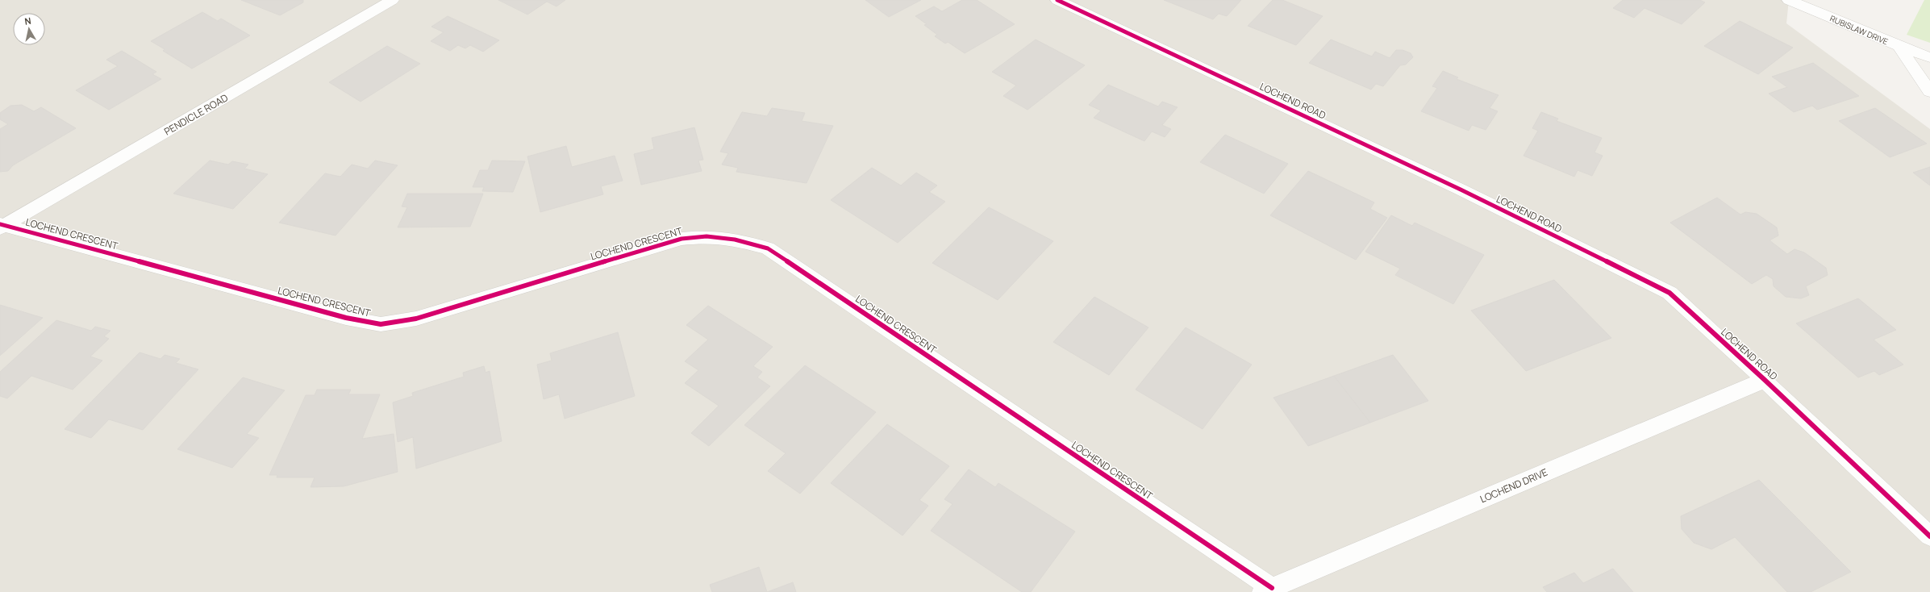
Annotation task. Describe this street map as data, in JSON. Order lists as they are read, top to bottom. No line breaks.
{"streets":{"street":["RUBISLAW DRIVE","LOCHEND ROAD","PENDICLE ROAD","LOCHEND CRESCENT","LOCHEND DRIVE"]},"crossings":[["LOCHEND ROAD","LOCHEND DRIVE"],["PENDICLE ROAD","LOCHEND CRESCENT"],["LOCHEND CRESCENT","LOCHEND DRIVE"]],"north":"top"}
